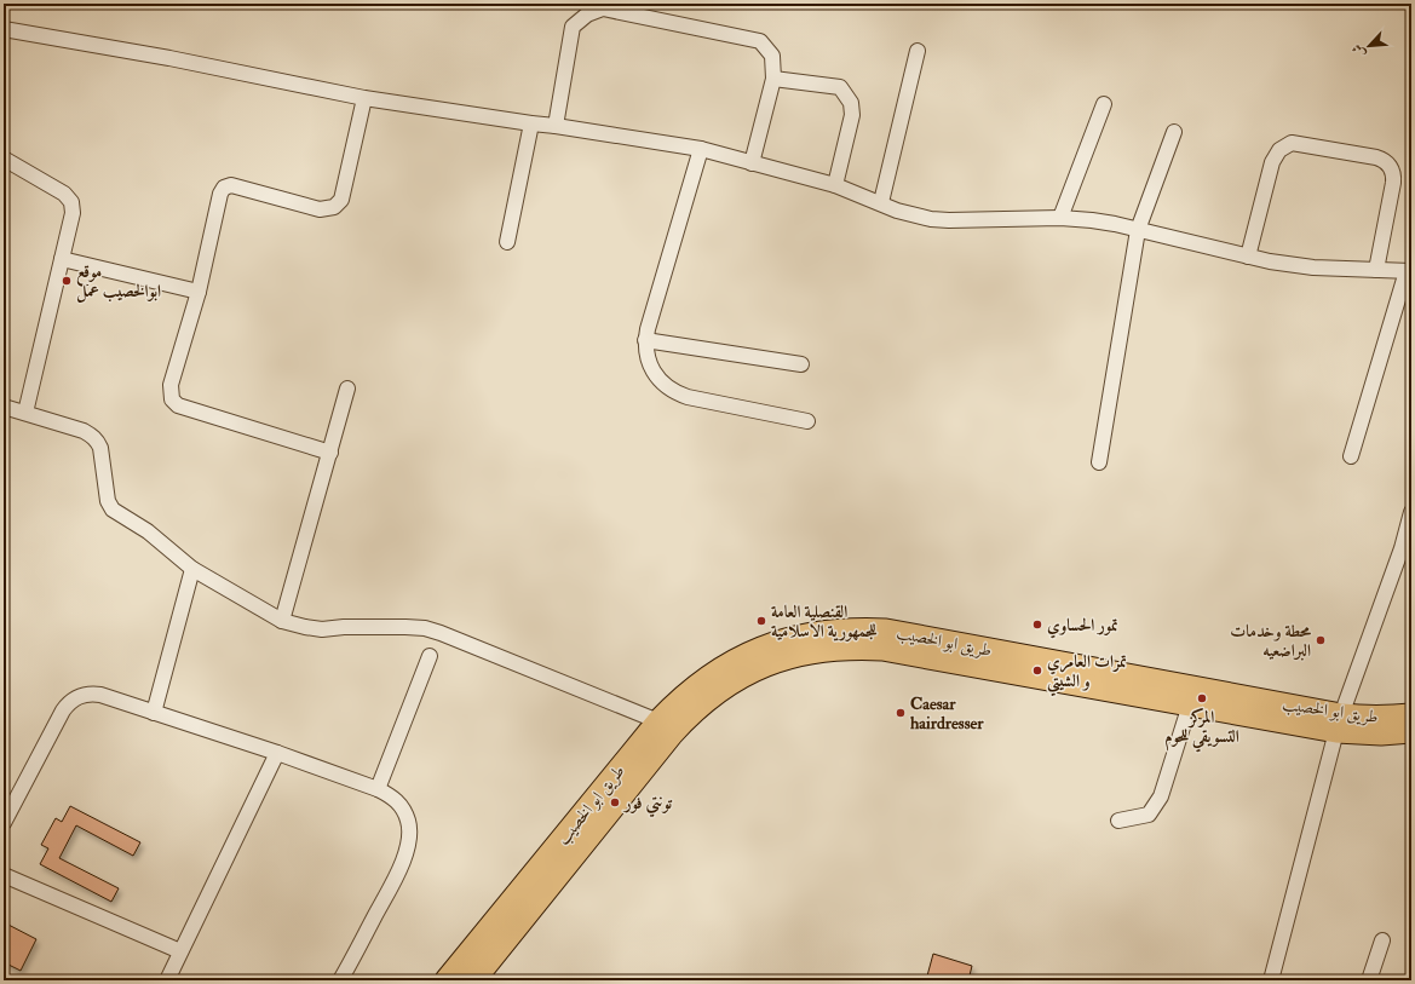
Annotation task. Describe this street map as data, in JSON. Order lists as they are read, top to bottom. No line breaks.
{"streets":{"main road":["طريق ابو الخصيب"]},"places":["موقع ابوالخصيب عمل","القنصلية العامة للجمهورية الاسلامية","تمور الحساوي","محطة وخدمات البراضعيه","تمرات العامري و الشيتي","المركز التسويقي للحوم","Caesar hairdresser","تونتي فور"],"north":"bottom left"}
